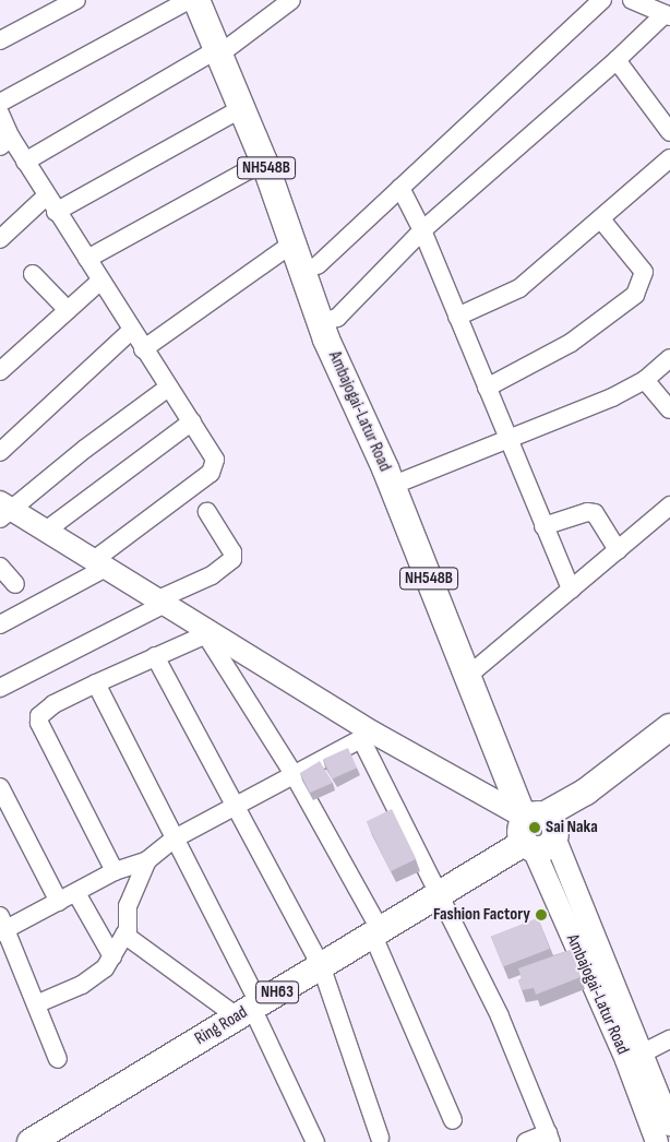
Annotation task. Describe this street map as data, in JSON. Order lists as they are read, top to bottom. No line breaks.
{"streets":{"highway":["NH548B","Ambajogai-Latur Road","NH63","Ring Road"]},"crossings":[["NH548B","Ambajogai-Latur Road"],["Ambajogai-Latur Road","NH63"],["Ambajogai-Latur Road","Ring Road"],["NH63","Ring Road"]],"places":["Sai Naka","Fashion Factory"]}
